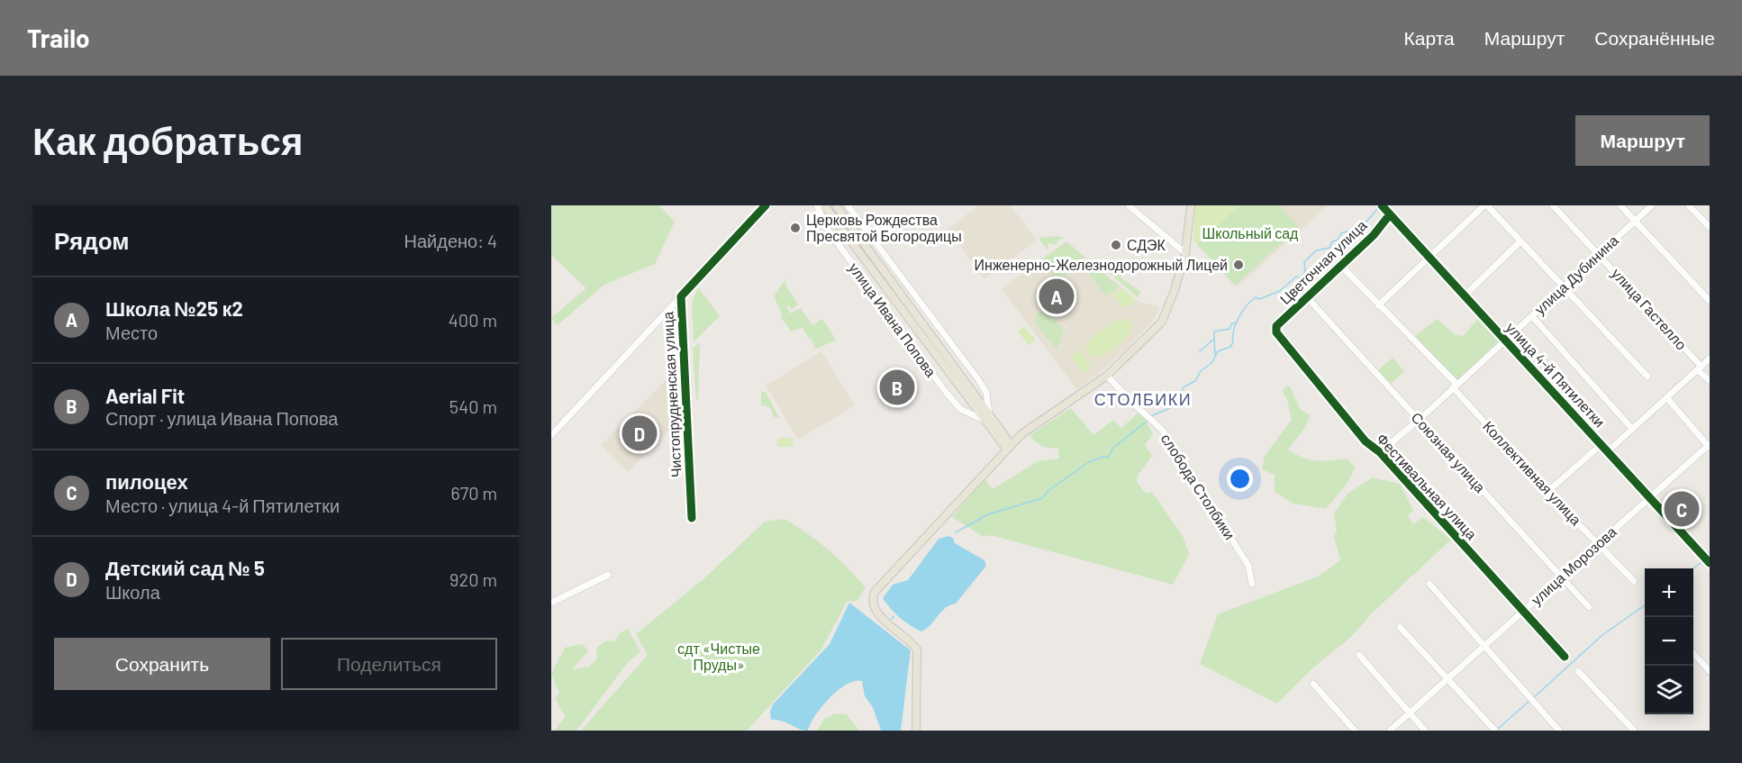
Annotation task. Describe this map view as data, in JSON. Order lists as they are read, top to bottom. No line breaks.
{"streets":{"main road":["улица Ивана Попова"],"street":["Цветочная улица","улица Дубинина","улица Гастелло","улица 4-й Пятилетки","Чистопрудненская улица","Союзная улица","Коллективная улица","слобода Столбики","Фестивальная улица","улица Морозова"]},"crossings":[["Цветочная улица","улица 4-й Пятилетки"],["Цветочная улица","Союзная улица"],["Цветочная улица","Коллективная улица"],["Цветочная улица","Фестивальная улица"],["улица Дубинина","улица Гастелло"],["улица Дубинина","улица 4-й Пятилетки"],["улица Дубинина","Союзная улица"],["улица Дубинина","Коллективная улица"],["улица Дубинина","Фестивальная улица"],["улица 4-й Пятилетки","улица Морозова"],["Союзная улица","улица Морозова"],["Коллективная улица","улица Морозова"],["Фестивальная улица","улица Морозова"]],"districts":["СТОЛБИКИ"],"parks":["Школьный сад","сдт «Чистые Пруды»"],"places":["Церковь Рождества Пресвятой Богородицы","СДЭК","Инженерно-Железнодорожный Лицей"],"page":{"header":"Trailo","nav":["Карта","Маршрут","Сохранённые"],"buttons":["Маршрут",["Сохранить","Поделиться"]],"title":"Как добраться","heading":["Рядом","Найдено: 4"],"list":[{"mark":"A","name":"Школа №25 к2","note":"Место","value":"400 m"},{"mark":"B","name":"Aerial Fit","note":"Спорт · улица Ивана Попова","value":"540 m"},{"mark":"C","name":"пилоцех","note":"Место · улица 4-й Пятилетки","value":"670 m"},{"mark":"D","name":"Детский сад № 5","note":"Школа","value":"920 m"}],"pins":["A","B","D","C"],"map_buttons":["+","−"]}}
